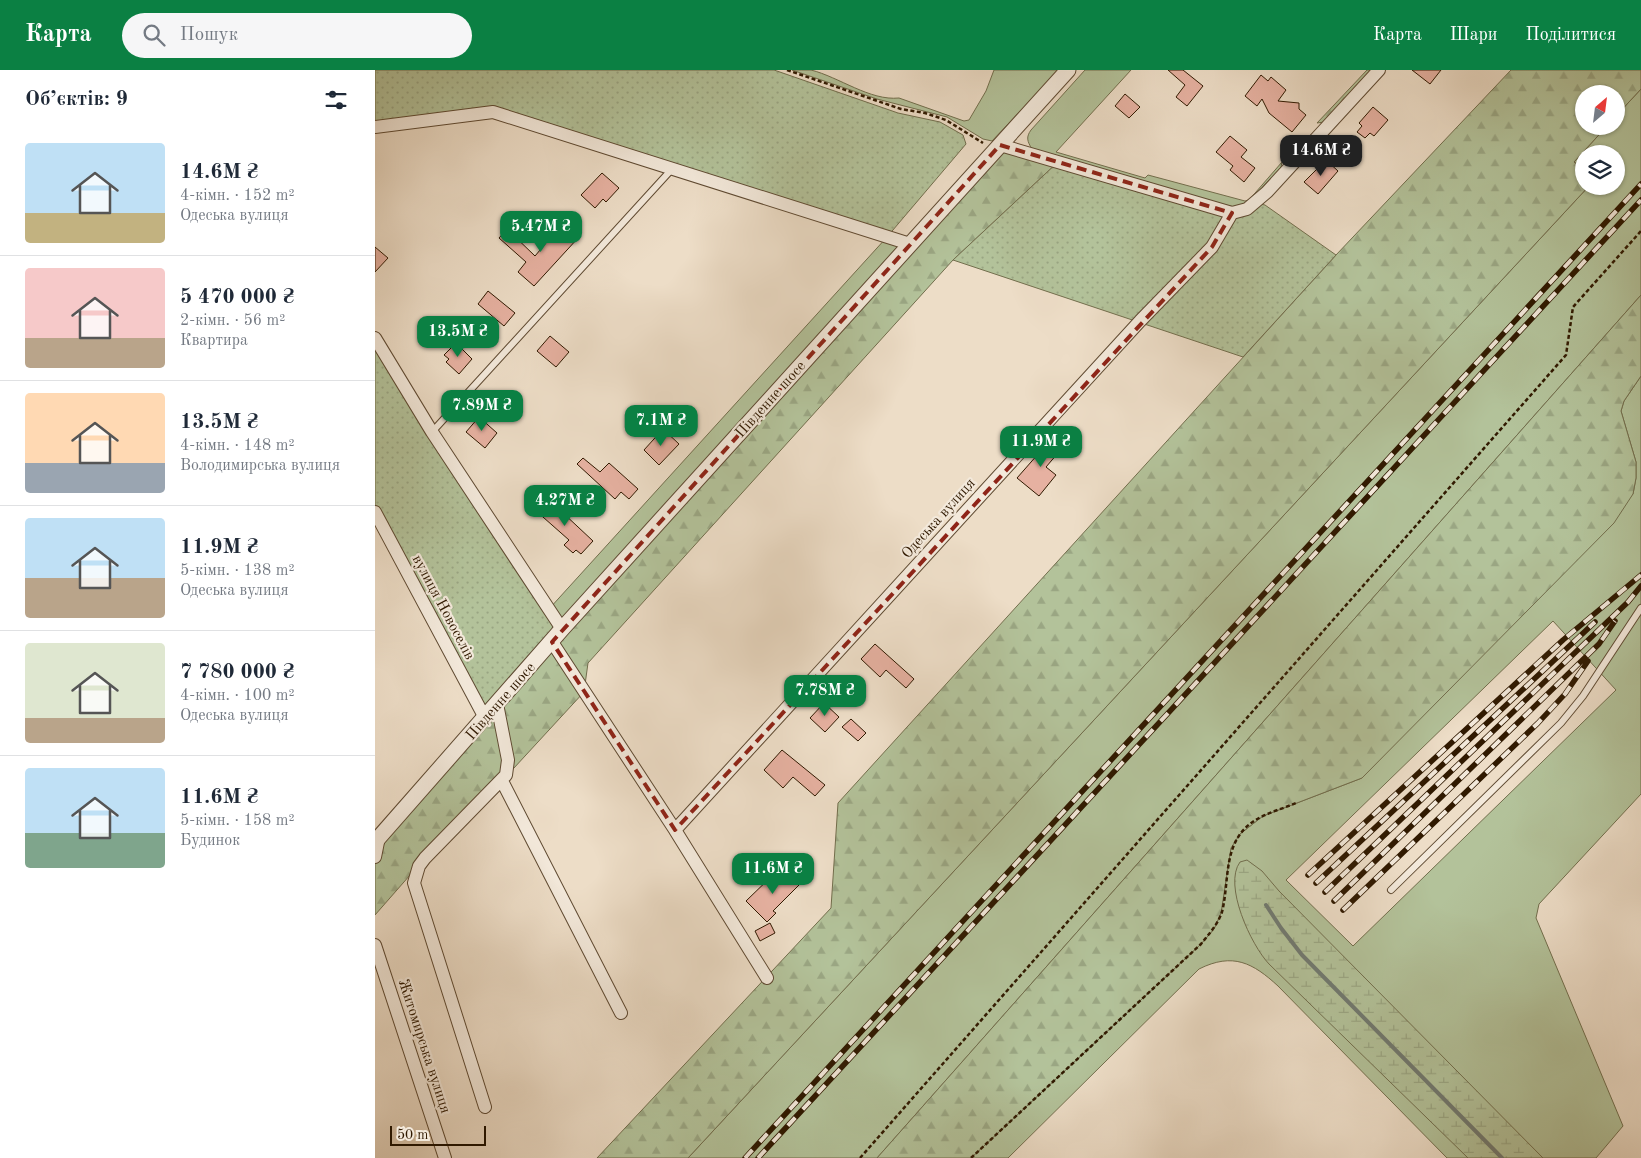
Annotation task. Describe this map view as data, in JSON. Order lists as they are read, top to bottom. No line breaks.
{"streets":{"street":["Південне шосе","Одеська вулиця","вулиця Новоселів","Житомирська вулиця"]},"crossings":[["Південне шосе","вулиця Новоселів"]],"scale_bar":"50 m","north":"top right","page":{"header":"Карта","search":"Пошук","nav":["Карта","Шари","Поділитися"],"heading":"Об’єктів: 9","list":[{"name":"14.6M ₴","note":"4-кімн. · 152 m² · Одеська вулиця"},{"name":"5 470 000 ₴","note":"2-кімн. · 56 m² · Квартира"},{"name":"13.5M ₴","note":"4-кімн. · 148 m² · Володимирська вулиця"},{"name":"11.9M ₴","note":"5-кімн. · 138 m² · Одеська вулиця"},{"name":"7 780 000 ₴","note":"4-кімн. · 100 m² · Одеська вулиця"},{"name":"11.6M ₴","note":"5-кімн. · 158 m² · Будинок"}],"price":["14.6M ₴","5.47M ₴","13.5M ₴","7.89M ₴","7.1M ₴","11.9M ₴","4.27M ₴","7.78M ₴","11.6M ₴"],"scale":"50 m"}}
